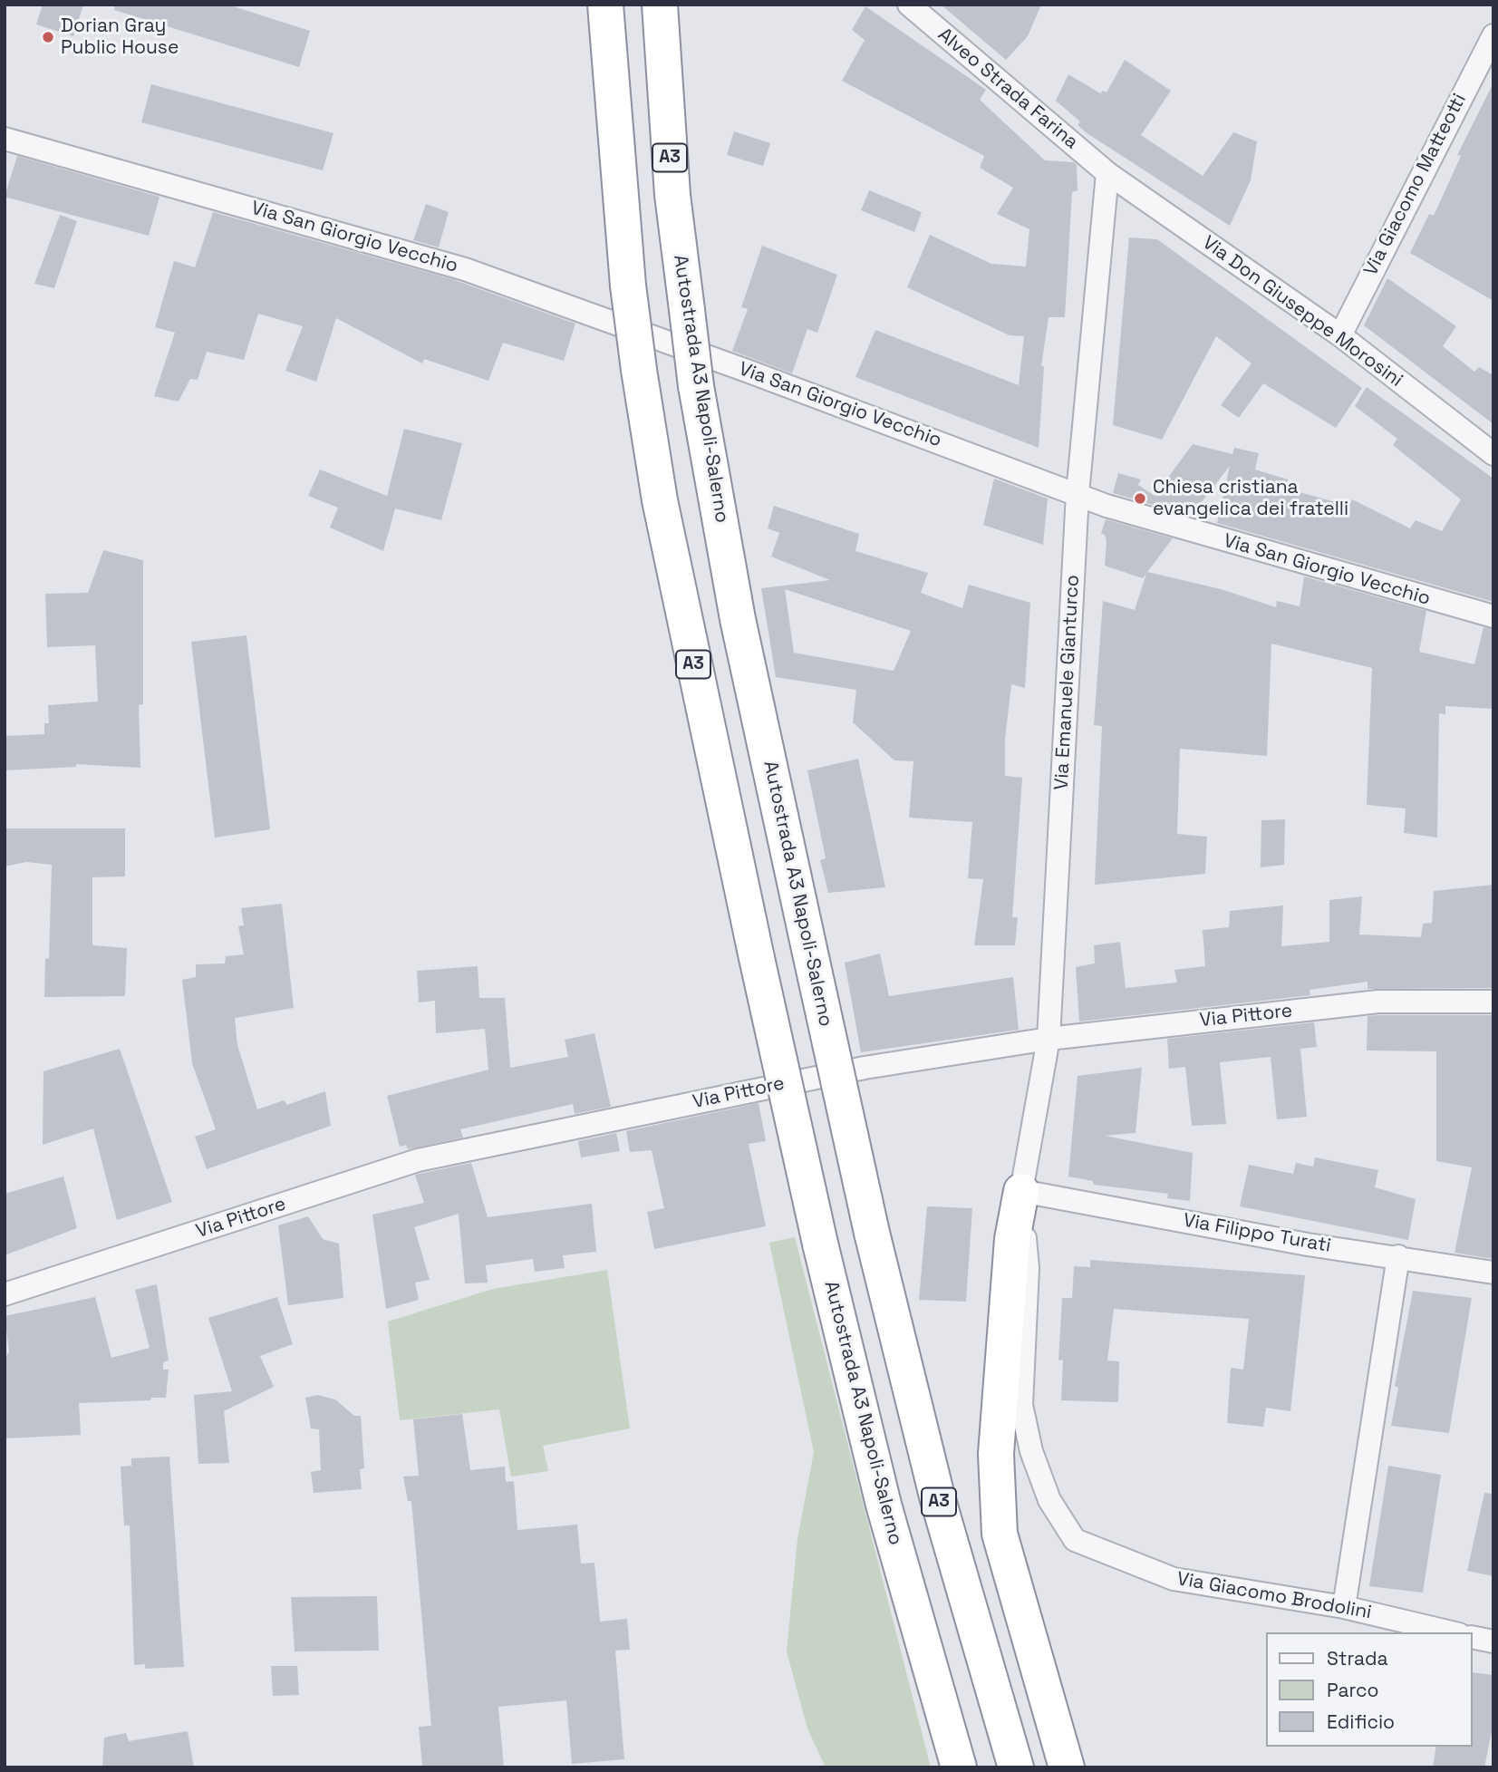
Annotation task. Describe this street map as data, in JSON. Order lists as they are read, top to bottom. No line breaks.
{"streets":{"highway":["A3","Autostrada A3 Napoli-Salerno"],"street":["Alveo Strada Farina","Via Giacomo Matteotti","Via San Giorgio Vecchio","Via Don Giuseppe Morosini","Via Emanuele Gianturco","Via Pittore","Via Filippo Turati","Via Giacomo Brodolini"]},"crossings":[["Alveo Strada Farina","Via Don Giuseppe Morosini"],["Alveo Strada Farina","Via Emanuele Gianturco"],["Via Giacomo Matteotti","Via Don Giuseppe Morosini"],["Via San Giorgio Vecchio","Via Emanuele Gianturco"],["Via Don Giuseppe Morosini","Via Emanuele Gianturco"],["Via Emanuele Gianturco","Via Pittore"],["Via Emanuele Gianturco","Via Filippo Turati"],["Via Emanuele Gianturco","Via Giacomo Brodolini"],["Via Filippo Turati","Via Giacomo Brodolini"]],"places":["Dorian Gray Public House","Chiesa cristiana evangelica dei fratelli"],"legend":["Strada","Parco","Edificio"]}
